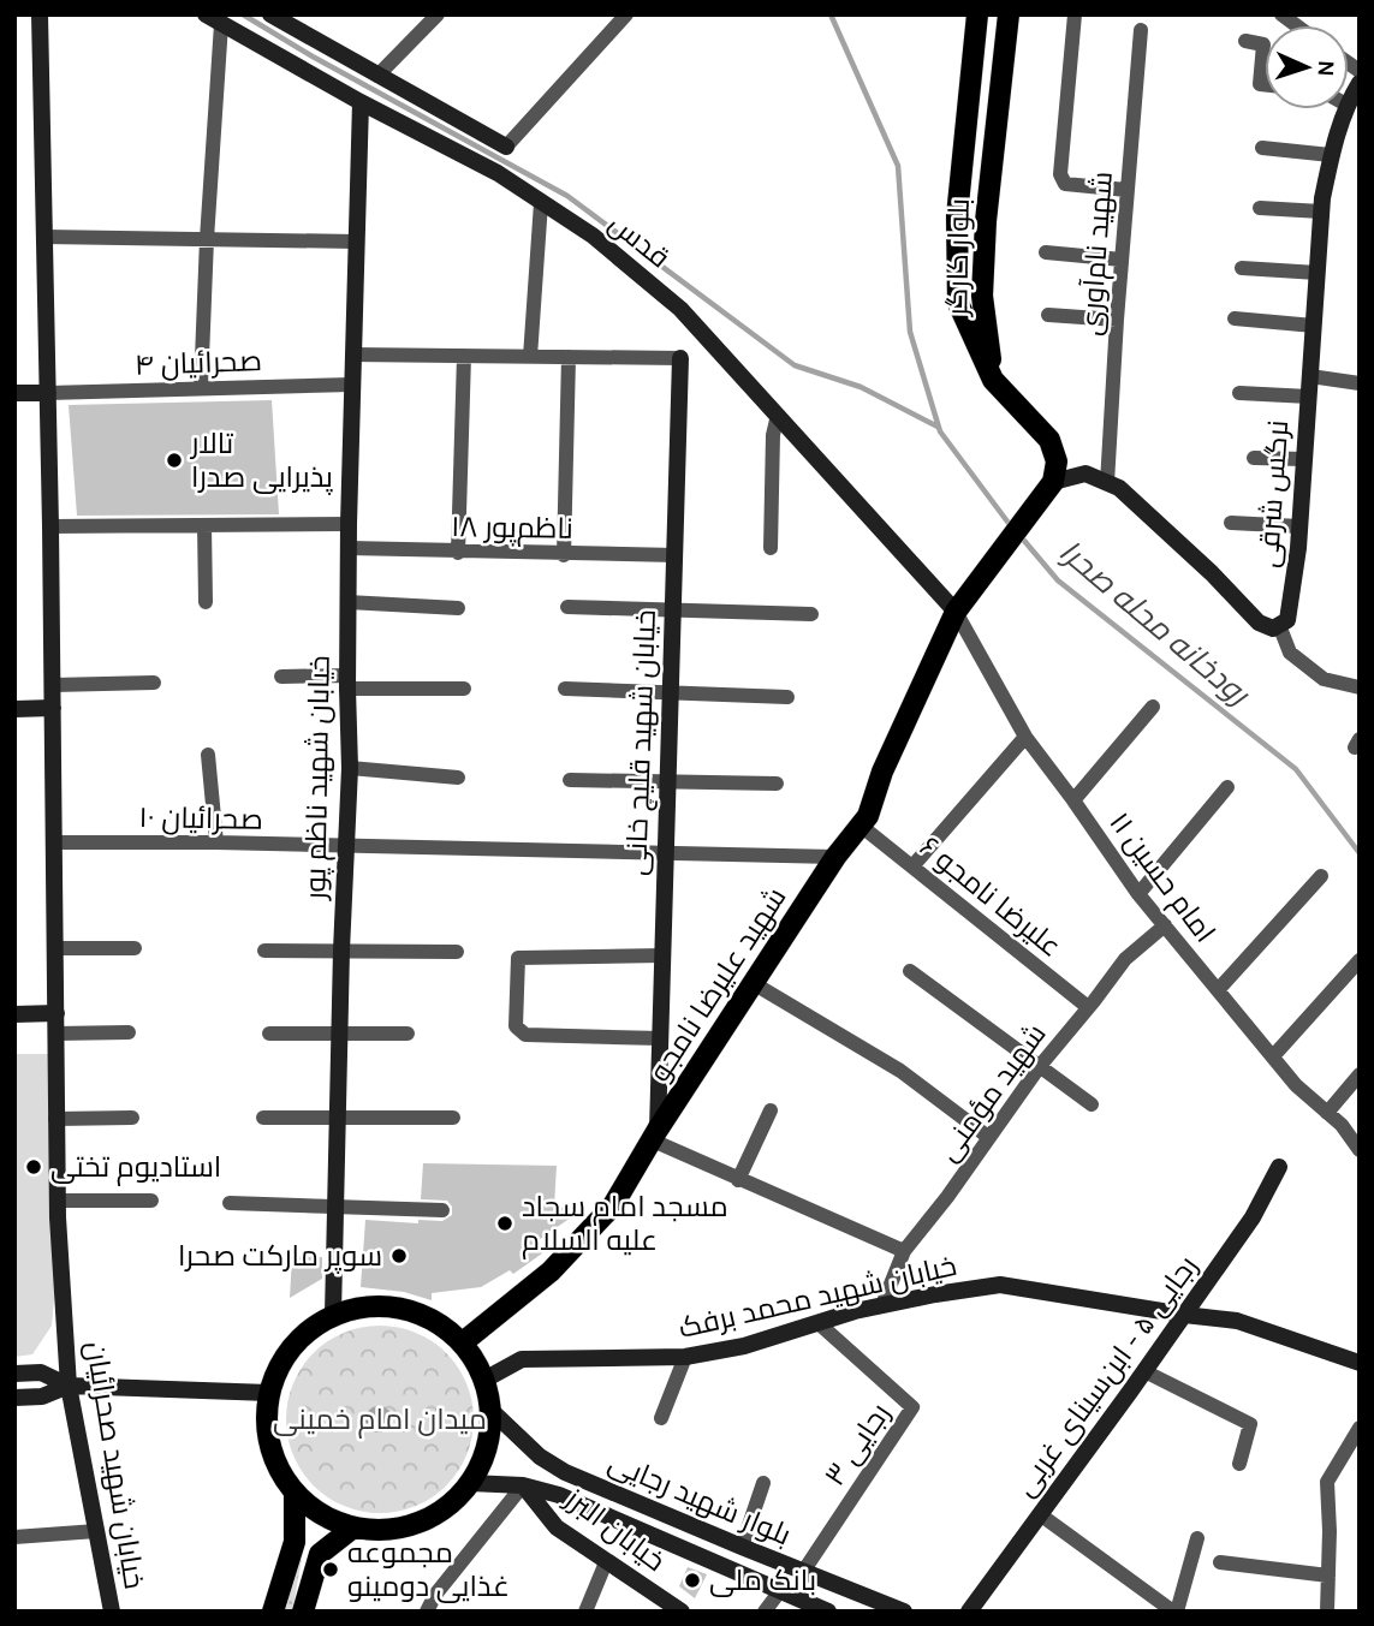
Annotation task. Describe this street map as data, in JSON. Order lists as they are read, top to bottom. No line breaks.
{"streets":{"main road":["بلوار کارگر","شهید علیرضا نامجو"],"street":["قدس","شهید نام‌آوری","صحرائیان ۴","نرگس شرقی","ناظم‌پور ۱۸","خیابان شهید قلیچ خانی","خیابان شهید ناظم پور","صحرائیان ۱۰","امام حسین ۱۱","علیرضا نامجو ۶","شهید مؤمنی","خیابان شهید محمد برفک","رجایی ۵ - ابن‌سینای غربی","رجایی ۳","خیابان شهید صحرائیان","بلوار شهید رجایی","خیابان البرز"]},"crossings":[["قدس","خیابان شهید ناظم پور"],["قدس","امام حسین ۱۱"],["قدس","شهید علیرضا نامجو"],["شهید نام‌آوری","نرگس شرقی"],["صحرائیان ۴","خیابان شهید ناظم پور"],["صحرائیان ۴","خیابان شهید صحرائیان"],["نرگس شرقی","شهید علیرضا نامجو"],["ناظم‌پور ۱۸","خیابان شهید قلیچ خانی"],["ناظم‌پور ۱۸","خیابان شهید ناظم پور"],["خیابان شهید قلیچ خانی","صحرائیان ۱۰"],["خیابان شهید قلیچ خانی","شهید علیرضا نامجو"],["خیابان شهید ناظم پور","صحرائیان ۱۰"],["خیابان شهید ناظم پور","شهید علیرضا نامجو"],["خیابان شهید ناظم پور","خیابان شهید محمد برفک"],["خیابان شهید ناظم پور","بلوار شهید رجایی"],["صحرائیان ۱۰","شهید علیرضا نامجو"],["صحرائیان ۱۰","خیابان شهید صحرائیان"],["امام حسین ۱۱","شهید علیرضا نامجو"],["امام حسین ۱۱","شهید مؤمنی"],["علیرضا نامجو ۶","شهید علیرضا نامجو"],["علیرضا نامجو ۶","شهید مؤمنی"],["شهید علیرضا نامجو","خیابان شهید محمد برفک"],["شهید علیرضا نامجو","بلوار شهید رجایی"],["شهید مؤمنی","خیابان شهید محمد برفک"],["خیابان شهید محمد برفک","رجایی ۵ - ابن‌سینای غربی"],["خیابان شهید محمد برفک","رجایی ۳"],["خیابان شهید محمد برفک","بلوار شهید رجایی"],["رجایی ۳","بلوار شهید رجایی"],["بلوار شهید رجایی","خیابان البرز"]],"water":["رودخانه محله صحرا"],"parks":["میدان امام خمینی"],"places":["تالار پذیرایی صدرا","استادیوم تختی","مسجد امام سجاد علیه السلام","سوپر مارکت صحرا","مجموعه غذایى دومینو","بانک ملی"],"north":"right"}
